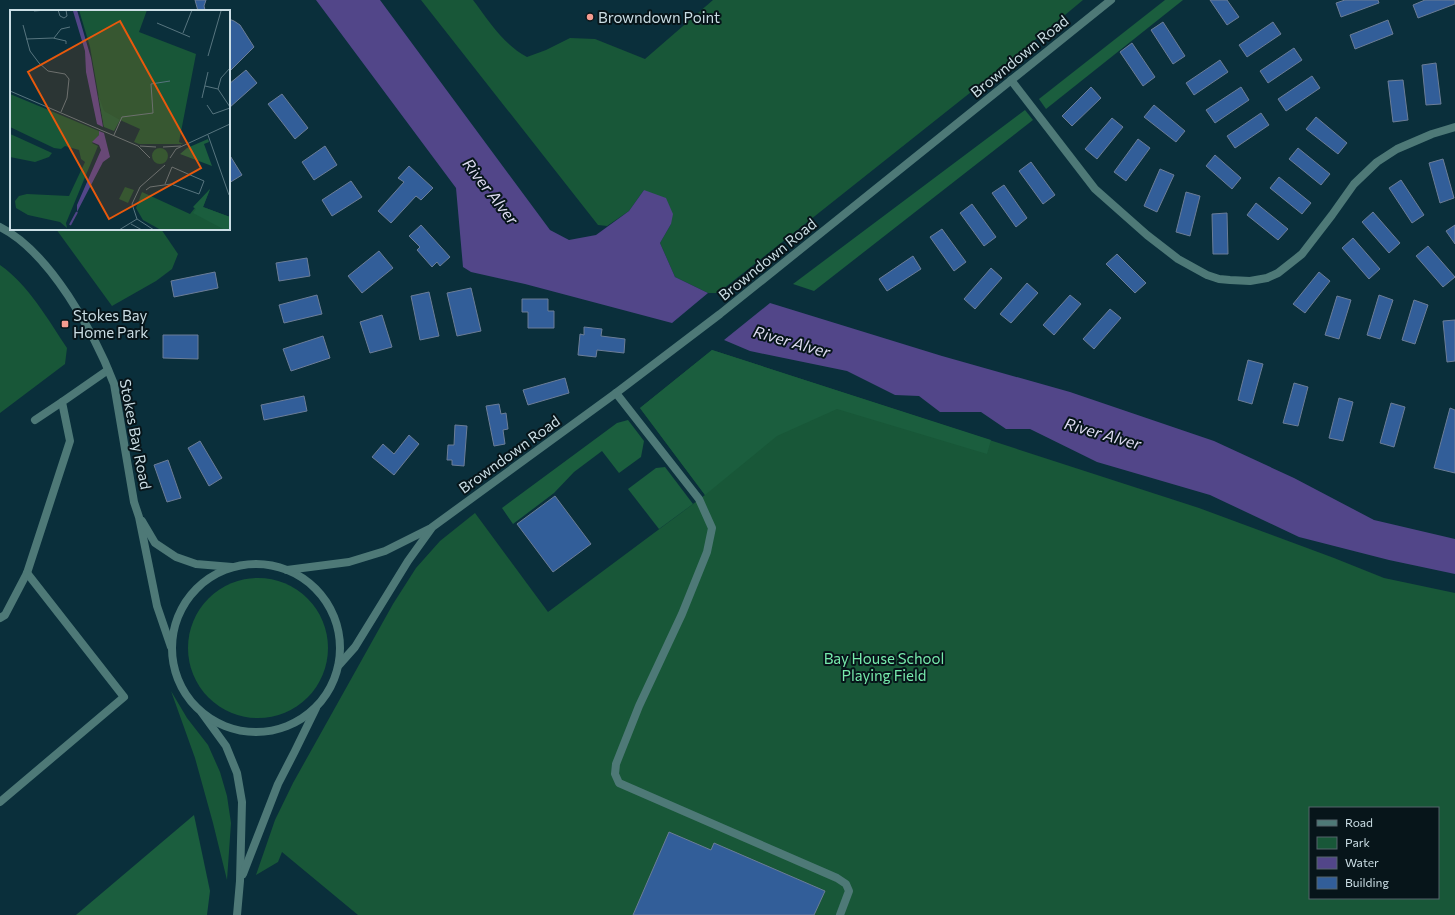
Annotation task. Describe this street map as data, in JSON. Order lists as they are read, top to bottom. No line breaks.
{"streets":{"street":["Browndown Road","Stokes Bay Road"]},"crossings":[["Browndown Road","Stokes Bay Road"]],"water":["River Alver"],"parks":["Bay House School Playing Field"],"places":{"other":["Browndown Point"],"transit":["Stokes Bay Home Park"]},"legend":["Road","Park","Water","Building"]}
